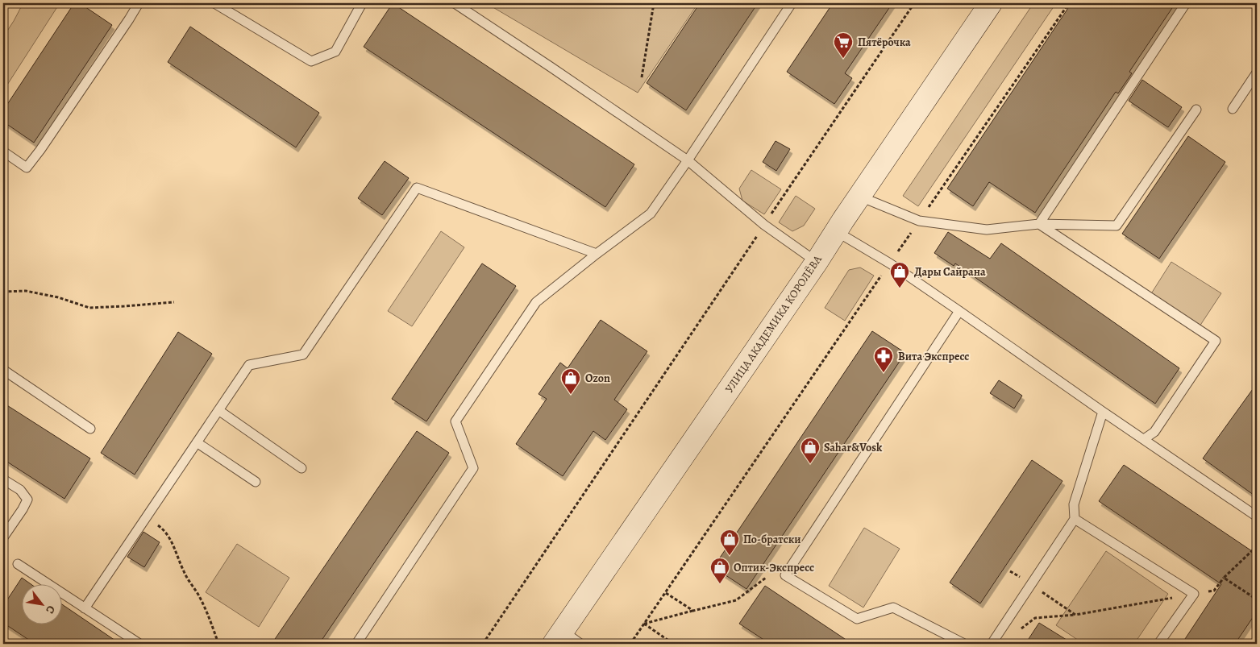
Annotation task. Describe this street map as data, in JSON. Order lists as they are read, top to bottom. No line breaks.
{"streets":{"street":["УЛИЦА АКАДЕМИКА КОРОЛЁВА"]},"places":{"supermarket":["Пятёрочка"],"shop":["Дары Сайрана","Ozon","Sahar&Vosk","По-братски","Оптик-Экспресс"],"pharmacy":["Вита Экспресс"]},"north":"bottom right"}
